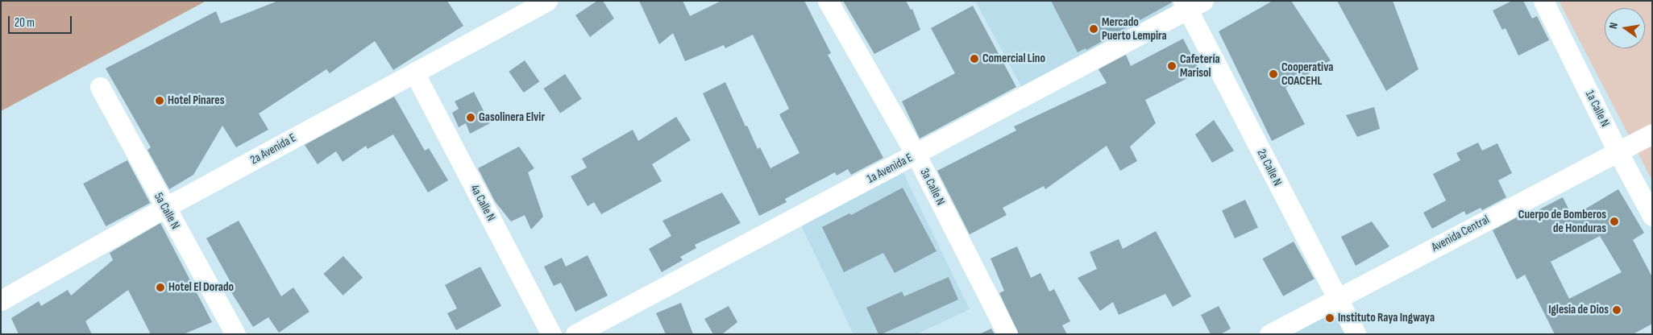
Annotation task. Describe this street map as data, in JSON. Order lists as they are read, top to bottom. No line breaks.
{"streets":{"street":["1a Calle N","2a Avenida E","2a Calle N","1a Avenida E","3a Calle N","4a Calle N","5a Calle N","Avenida Central"]},"crossings":[["1a Calle N","Avenida Central"],["2a Avenida E","4a Calle N"],["2a Avenida E","5a Calle N"],["2a Calle N","1a Avenida E"],["2a Calle N","Avenida Central"],["1a Avenida E","3a Calle N"]],"places":["Mercado Puerto Lempira","Comercial Lino","Cafetería Marisol","Cooperativa COACEHL","Hotel Pinares","Gasolinera Elvir","Cuerpo de Bomberos de Honduras","Hotel El Dorado","Iglesia de Dios","Instituto Raya Ingwaya"],"scale_bar":"20 m","north":"left"}
